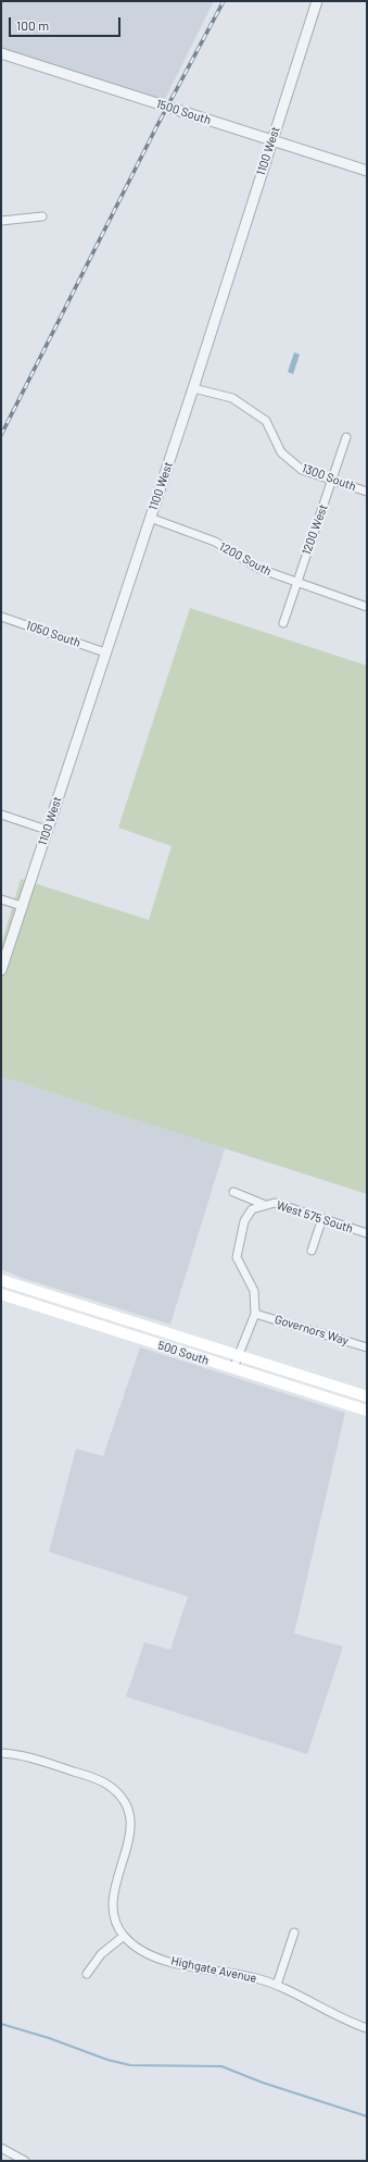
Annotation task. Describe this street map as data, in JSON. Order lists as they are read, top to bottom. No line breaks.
{"streets":{"main road":["500 South"],"street":["1500 South","1100 West","1300 South","1200 West","1200 South","1050 South","West 575 South","Governors Way","Highgate Avenue"]},"crossings":[["1500 South","1100 West"],["1100 West","1300 South"],["1100 West","1200 South"],["1100 West","1050 South"],["1300 South","1200 West"],["1200 West","1200 South"]],"scale_bar":"100 m"}
